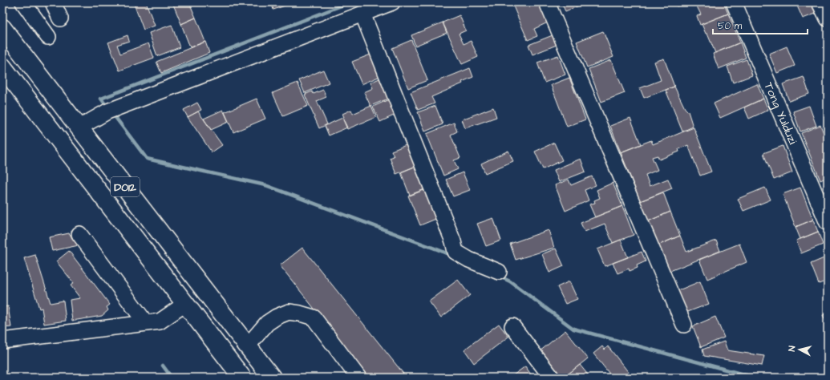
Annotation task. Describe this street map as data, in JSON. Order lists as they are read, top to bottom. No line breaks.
{"streets":{"highway":["D012"],"street":["Tong Yulduzi"]},"scale_bar":"50 m","north":"left"}
